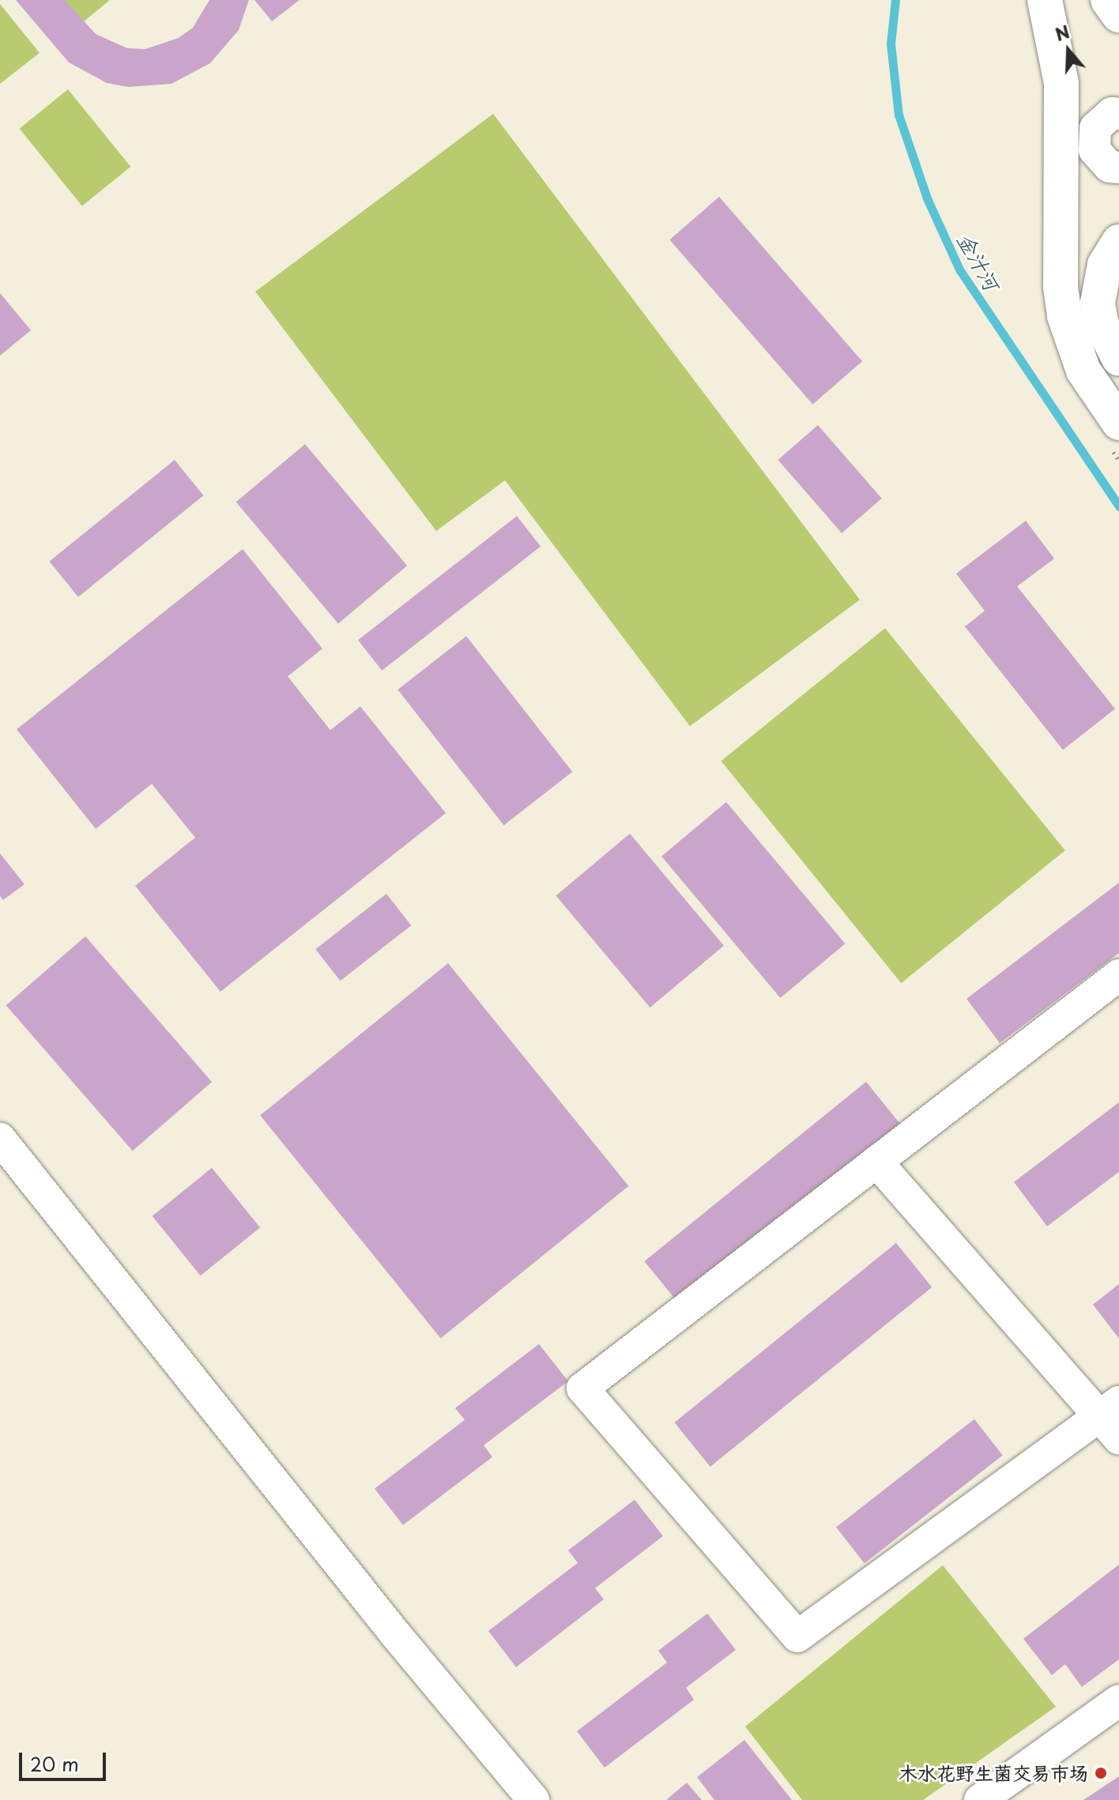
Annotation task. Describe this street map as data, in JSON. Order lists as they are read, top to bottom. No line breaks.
{"water":["金汁河"],"places":["木水花野生菌交易市场"],"scale_bar":"20 m","north":"top"}
